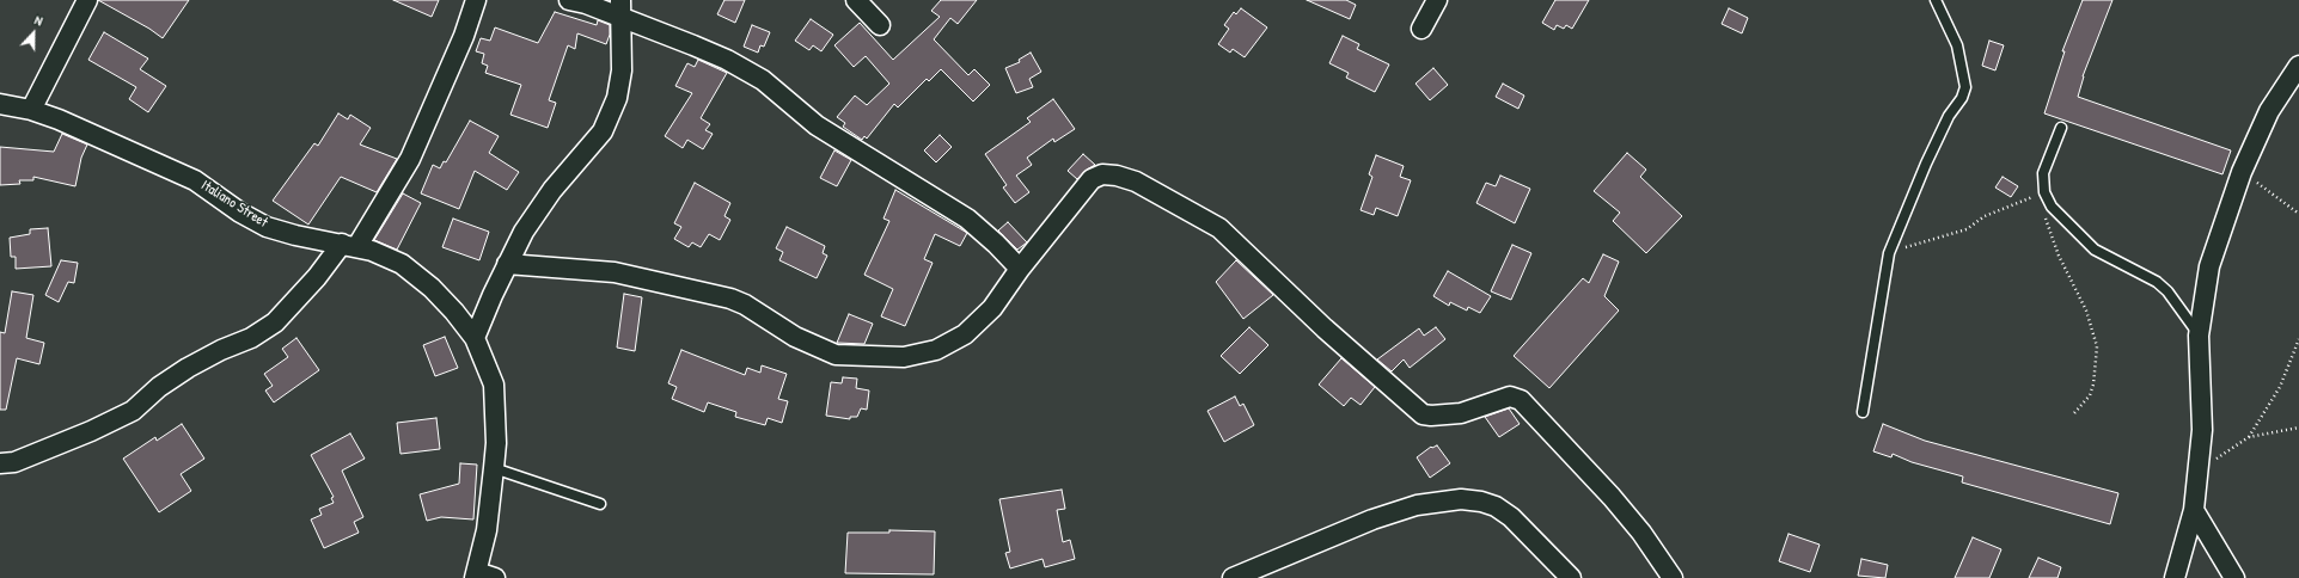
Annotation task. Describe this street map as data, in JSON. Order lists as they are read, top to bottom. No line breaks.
{"streets":{"street":["Italiano Street"]},"north":"top"}
